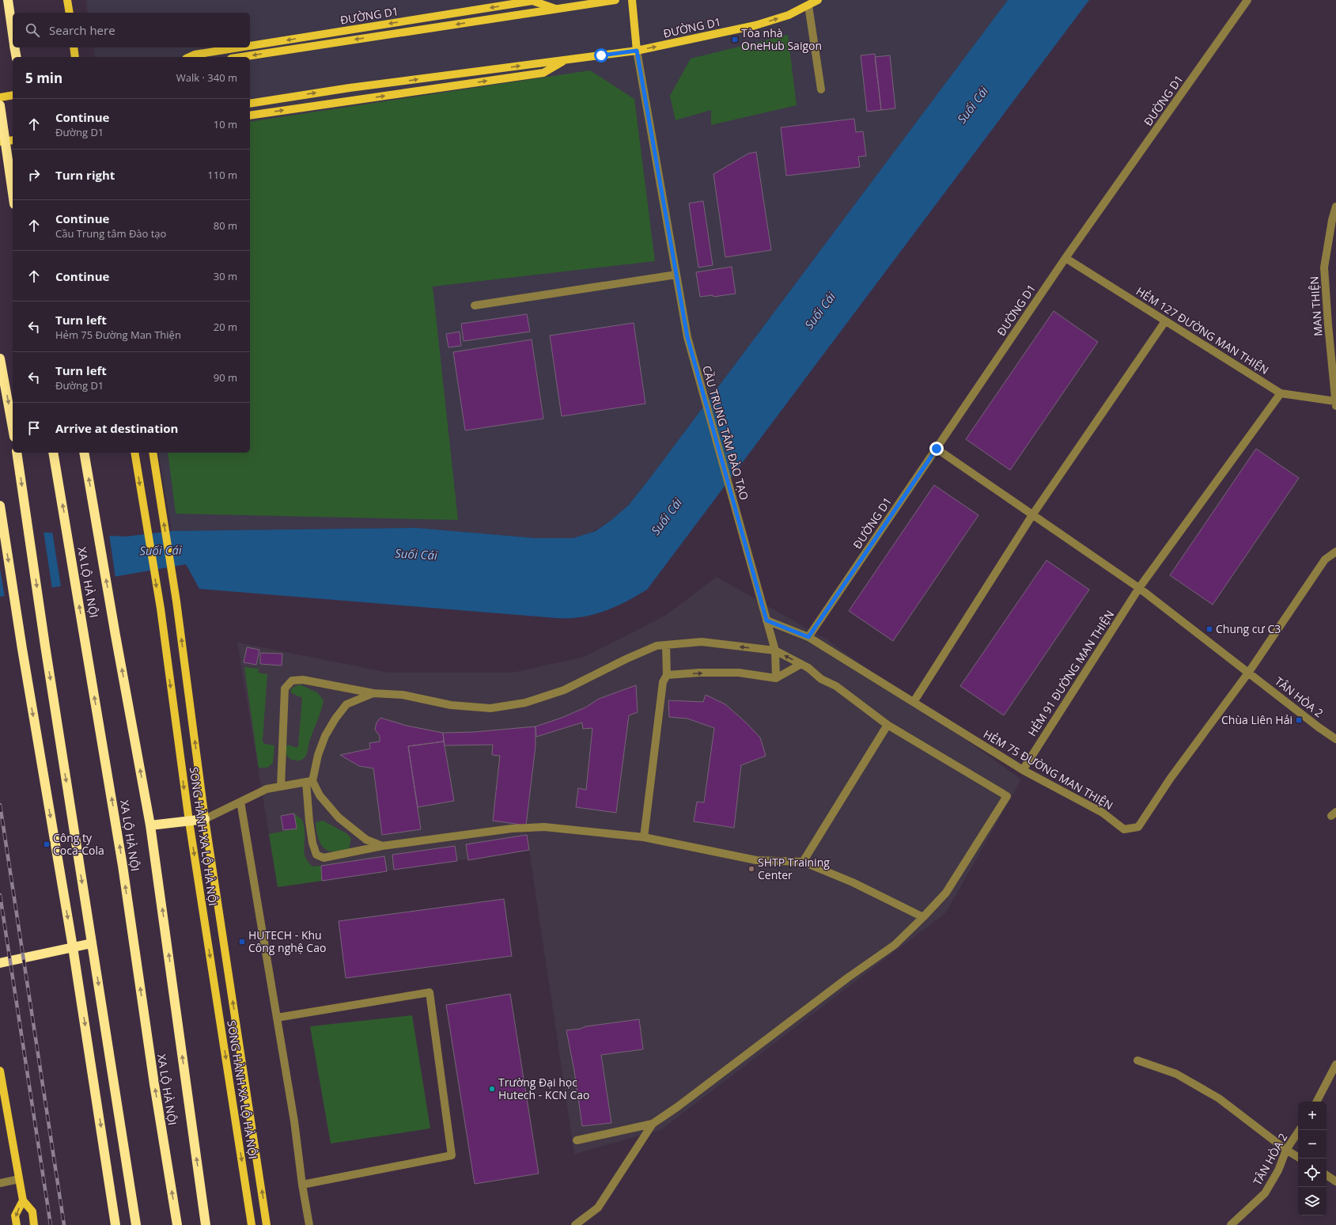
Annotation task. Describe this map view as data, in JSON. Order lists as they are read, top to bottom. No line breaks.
{"streets":{"highway":["XA LỘ HÀ NỘI"],"main road":["ĐƯỜNG D1","SONG HÀNH XA LỘ HÀ NỘI"],"street":["MAN THIỆN","HẺM 127 ĐƯỜNG MAN THIỆN","CẦU TRUNG TÂM ĐÀO TẠO","HẺM 91 ĐƯỜNG MAN THIỆN","TÂN HÒA 2","HẺM 75 ĐƯỜNG MAN THIỆN"]},"crossings":[["ĐƯỜNG D1","HẺM 127 ĐƯỜNG MAN THIỆN"],["ĐƯỜNG D1","CẦU TRUNG TÂM ĐÀO TẠO"],["ĐƯỜNG D1","TÂN HÒA 2"],["ĐƯỜNG D1","HẺM 75 ĐƯỜNG MAN THIỆN"],["MAN THIỆN","HẺM 127 ĐƯỜNG MAN THIỆN"],["HẺM 127 ĐƯỜNG MAN THIỆN","HẺM 91 ĐƯỜNG MAN THIỆN"],["CẦU TRUNG TÂM ĐÀO TẠO","HẺM 75 ĐƯỜNG MAN THIỆN"],["HẺM 91 ĐƯỜNG MAN THIỆN","TÂN HÒA 2"],["HẺM 91 ĐƯỜNG MAN THIỆN","HẺM 75 ĐƯỜNG MAN THIỆN"],["TÂN HÒA 2","HẺM 75 ĐƯỜNG MAN THIỆN"]],"water":["Suối Cái"],"places":{"transit":["Tòa nhà OneHub Saigon","Chung cư C3","Chùa Liên Hải","Công ty Coca-Cola","HUTECH - Khu Công nghệ Cao"],"other":["SHTP Training Center","Trường Đại học Hutech - KCN Cao"]},"page":{"search":"Search here","heading":["5 min","Walk · 340 m"],"list":[["Continue","Đường D1","10 m"],["Turn right","110 m"],["Continue","Cầu Trung tâm Đào tạo","80 m"],["Continue","30 m"],["Turn left","Hẻm 75 Đường Man Thiện","20 m"],["Turn left","Đường D1","90 m"],"Arrive at destination"],"map_buttons":["+","−"]}}
